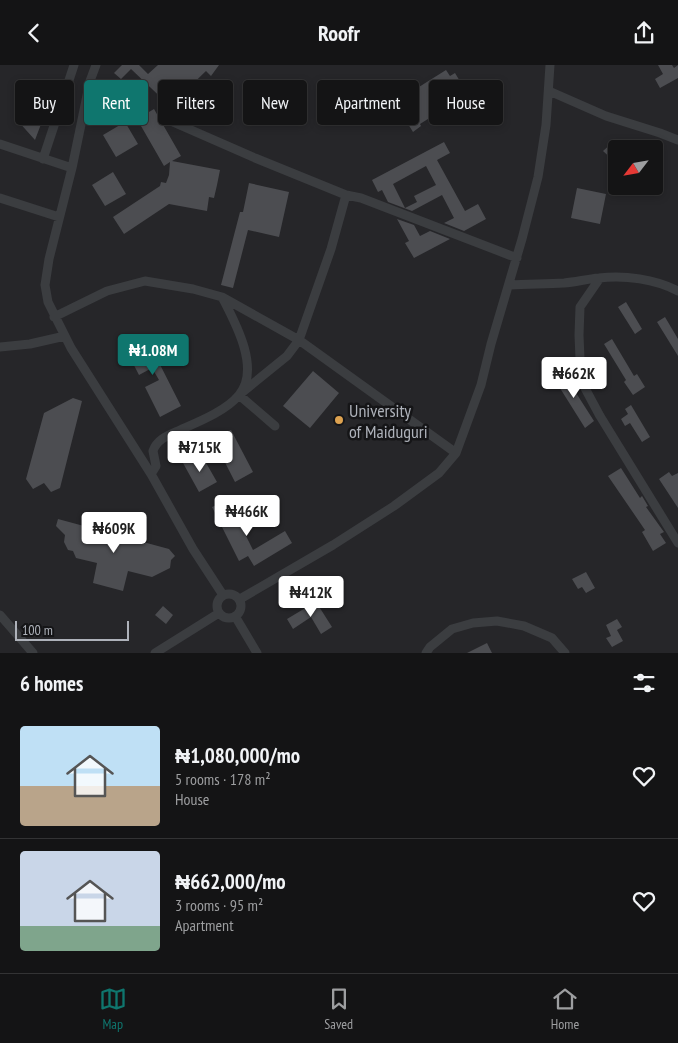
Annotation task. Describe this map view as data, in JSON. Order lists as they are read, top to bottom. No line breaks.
{"places":["University of Maiduguri"],"scale_bar":"100 m","north":"bottom left","page":{"header":"Roofr","chip":["Buy","Rent","Filters","New","Apartment","House"],"price":["₦1.08M","₦662K","₦715K","₦466K","₦609K","₦412K"],"scale":"100 m","heading":"6 homes","list":[{"name":"₦1,080,000/mo","note":"5 rooms · 178 m² · House"},{"name":"₦662,000/mo","note":"3 rooms · 95 m² · Apartment"}],"tabs":["Map","Saved","Home"]}}
